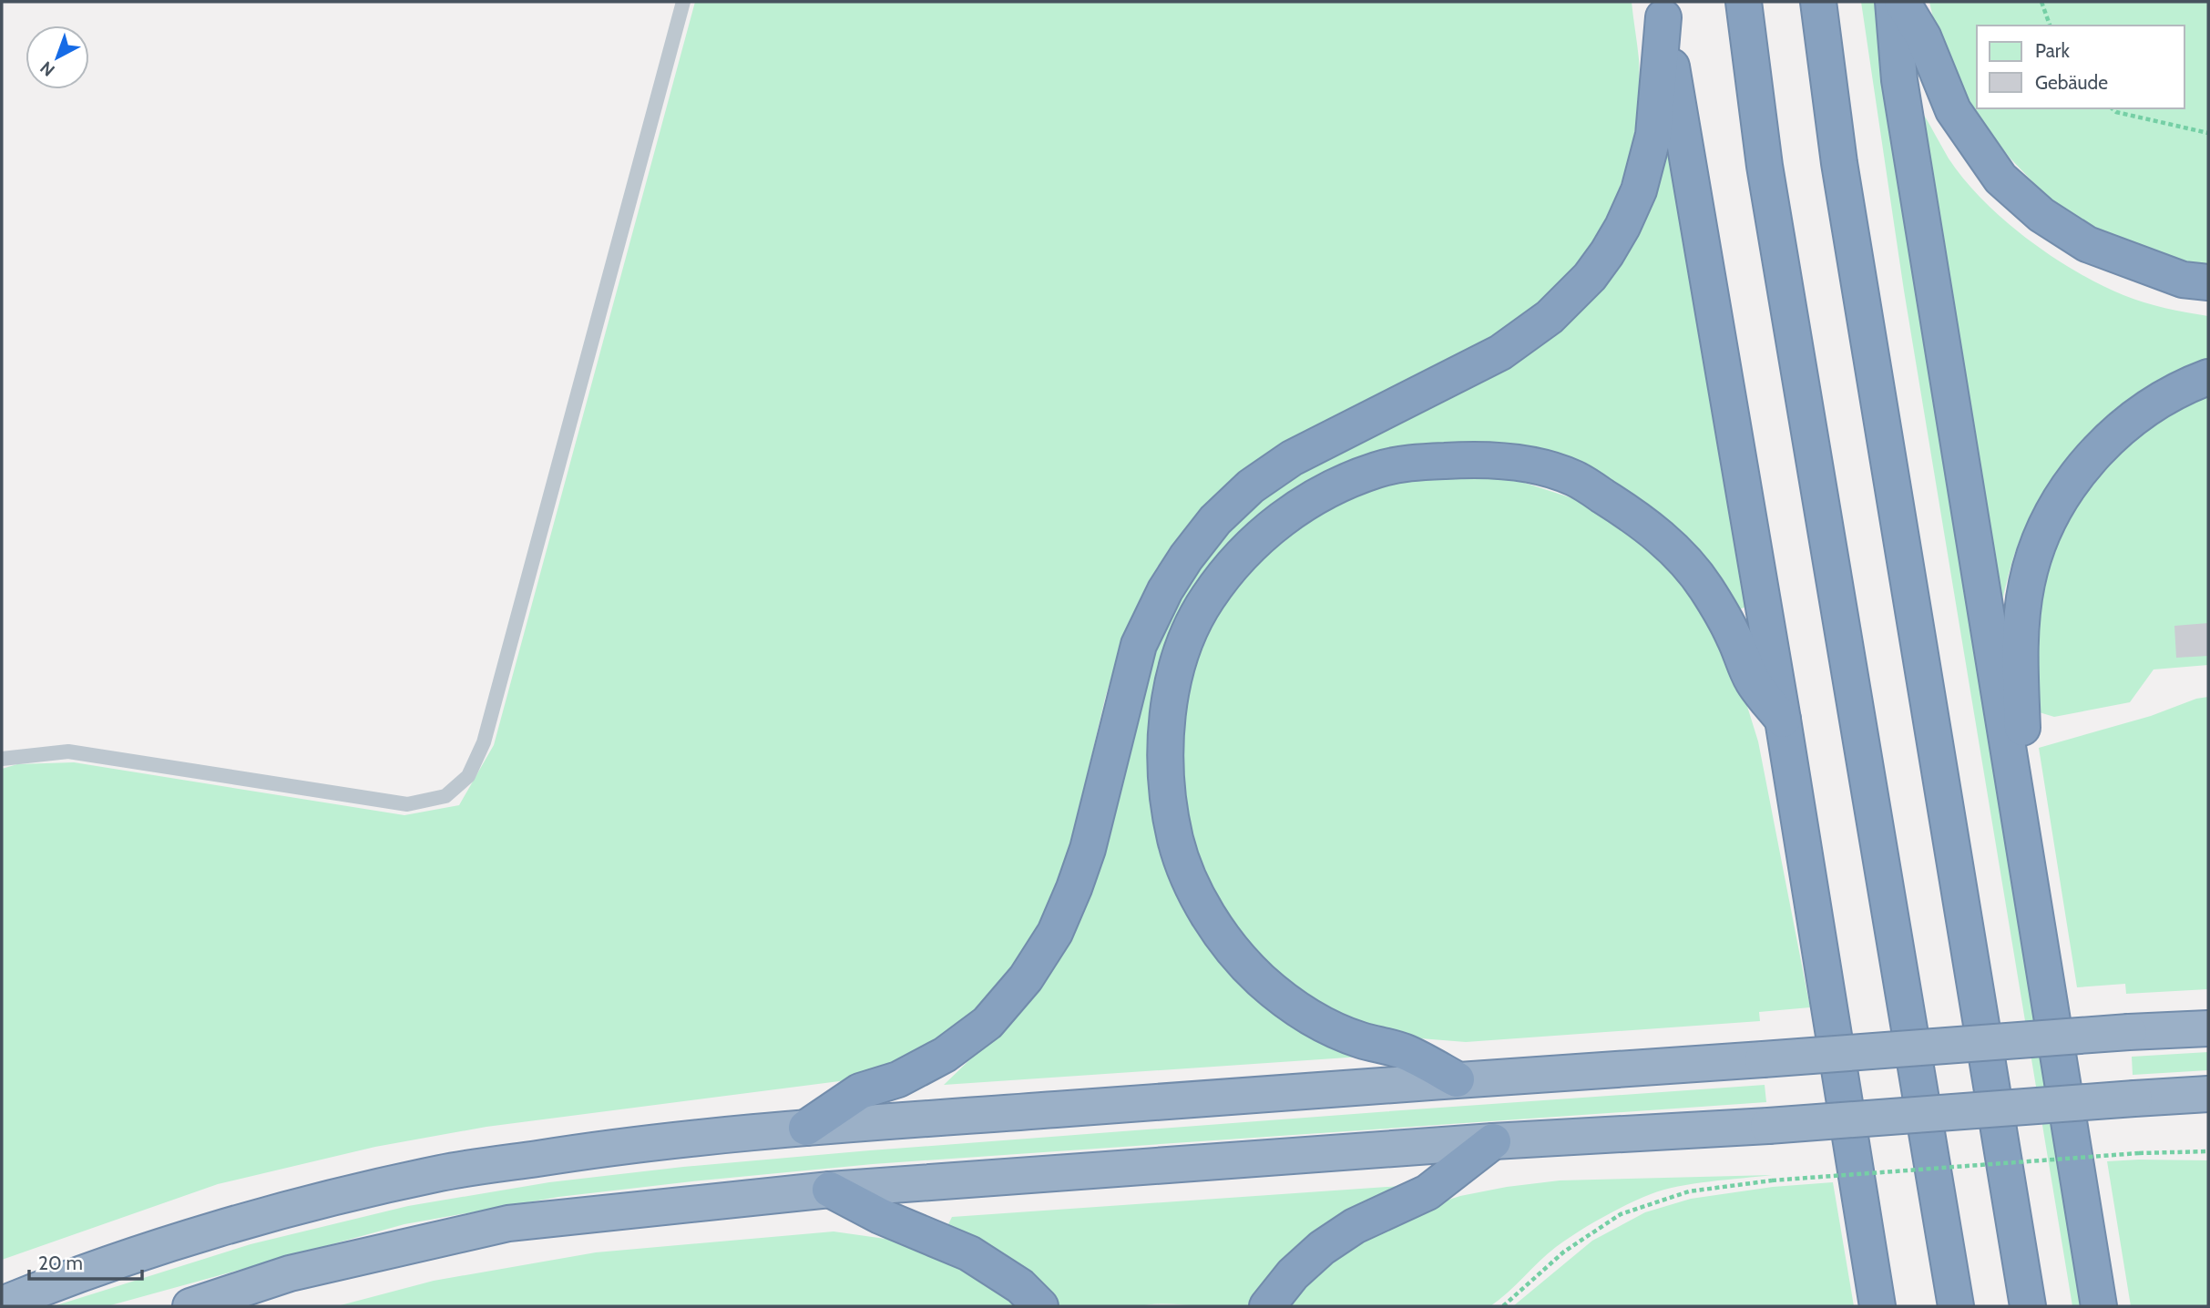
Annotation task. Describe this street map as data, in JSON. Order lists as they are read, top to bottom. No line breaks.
{"legend":["Park","Gebäude"],"scale_bar":"20 m","north":"bottom left"}
